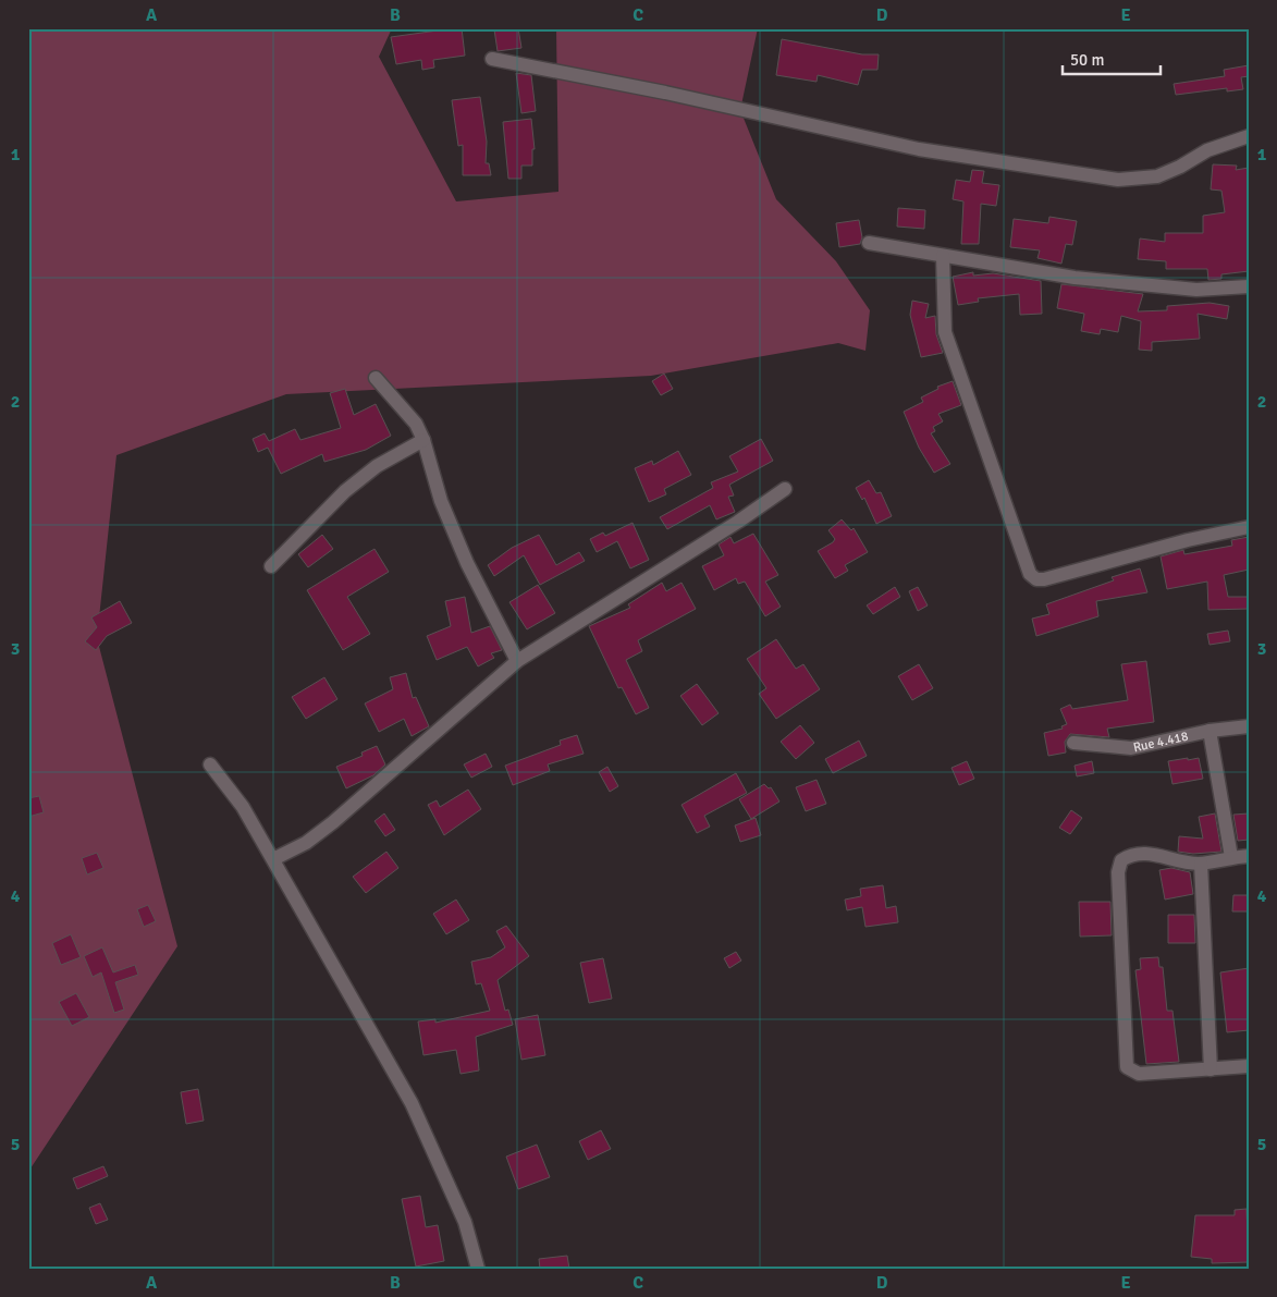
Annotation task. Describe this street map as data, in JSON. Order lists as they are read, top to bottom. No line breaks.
{"streets":{"street":["Rue 4.418"]},"scale_bar":"50 m","grid":{"columns":["A","B","C","D","E"],"rows":["1","2","3","4","5"]}}
